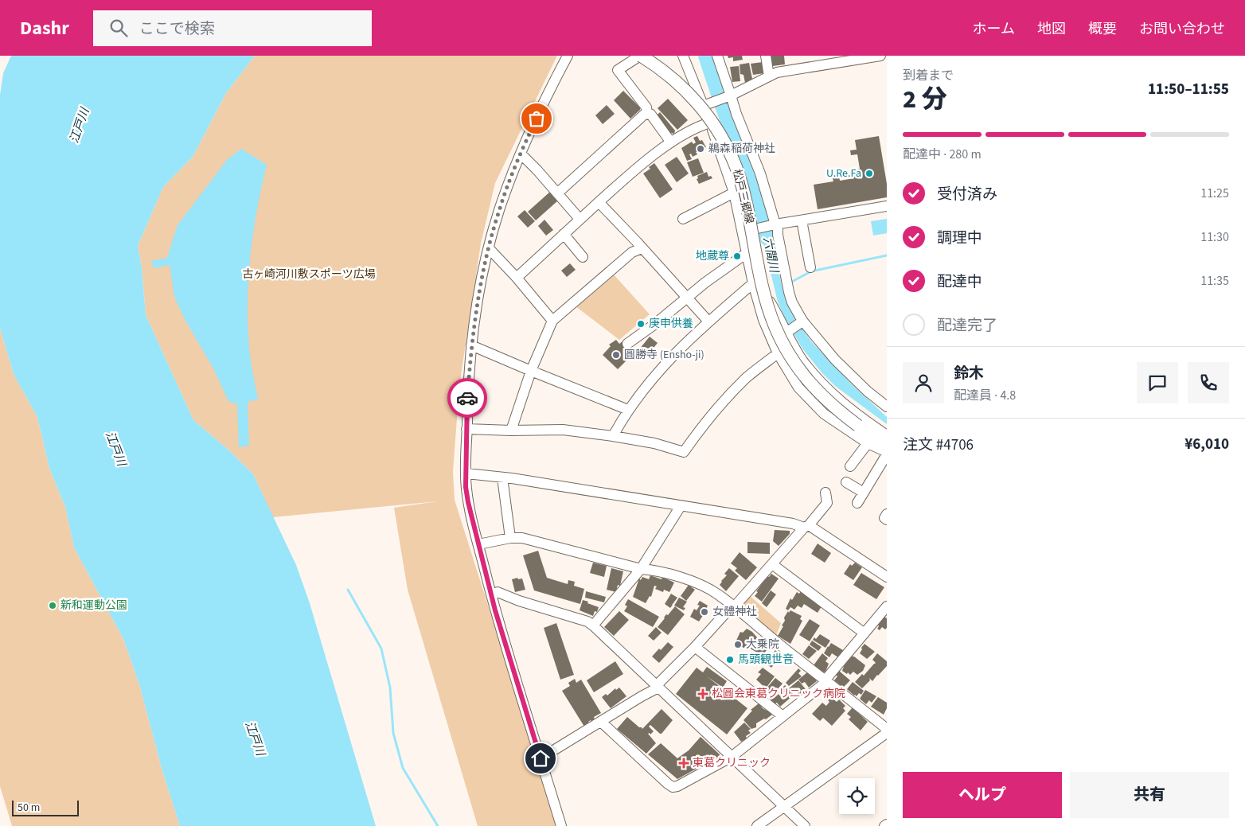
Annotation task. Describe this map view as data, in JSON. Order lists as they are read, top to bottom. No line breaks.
{"streets":{"main road":["松戸三郷線"]},"water":["江戸川","六間川"],"parks":["古ヶ崎河川敷スポーツ広場"],"places":{"other":["鵜森稲荷神社","U.Re.Fa","地蔵尊","庚申供養","圓勝寺 (Ensho-ji)","新和運動公園","女體神社","大乗院","馬頭観世音"],"health":["松圓会東葛クリニック病院","東葛クリニック"]},"scale_bar":"50 m","page":{"header":"Dashr","search":"ここで検索","nav":["ホーム","地図","概要","お問い合わせ"],"heading":["2 分","到着まで","11:50–11:55"],"panel":["鈴木","配達員 · 4.8","注文 #4706","¥6,010"],"bar":"配達中 · 280 m","list":[["受付済み","11:25"],["調理中","11:30"],["配達中","11:35"],"配達完了"],"buttons":["ヘルプ","共有"],"scale":"50 m"}}
